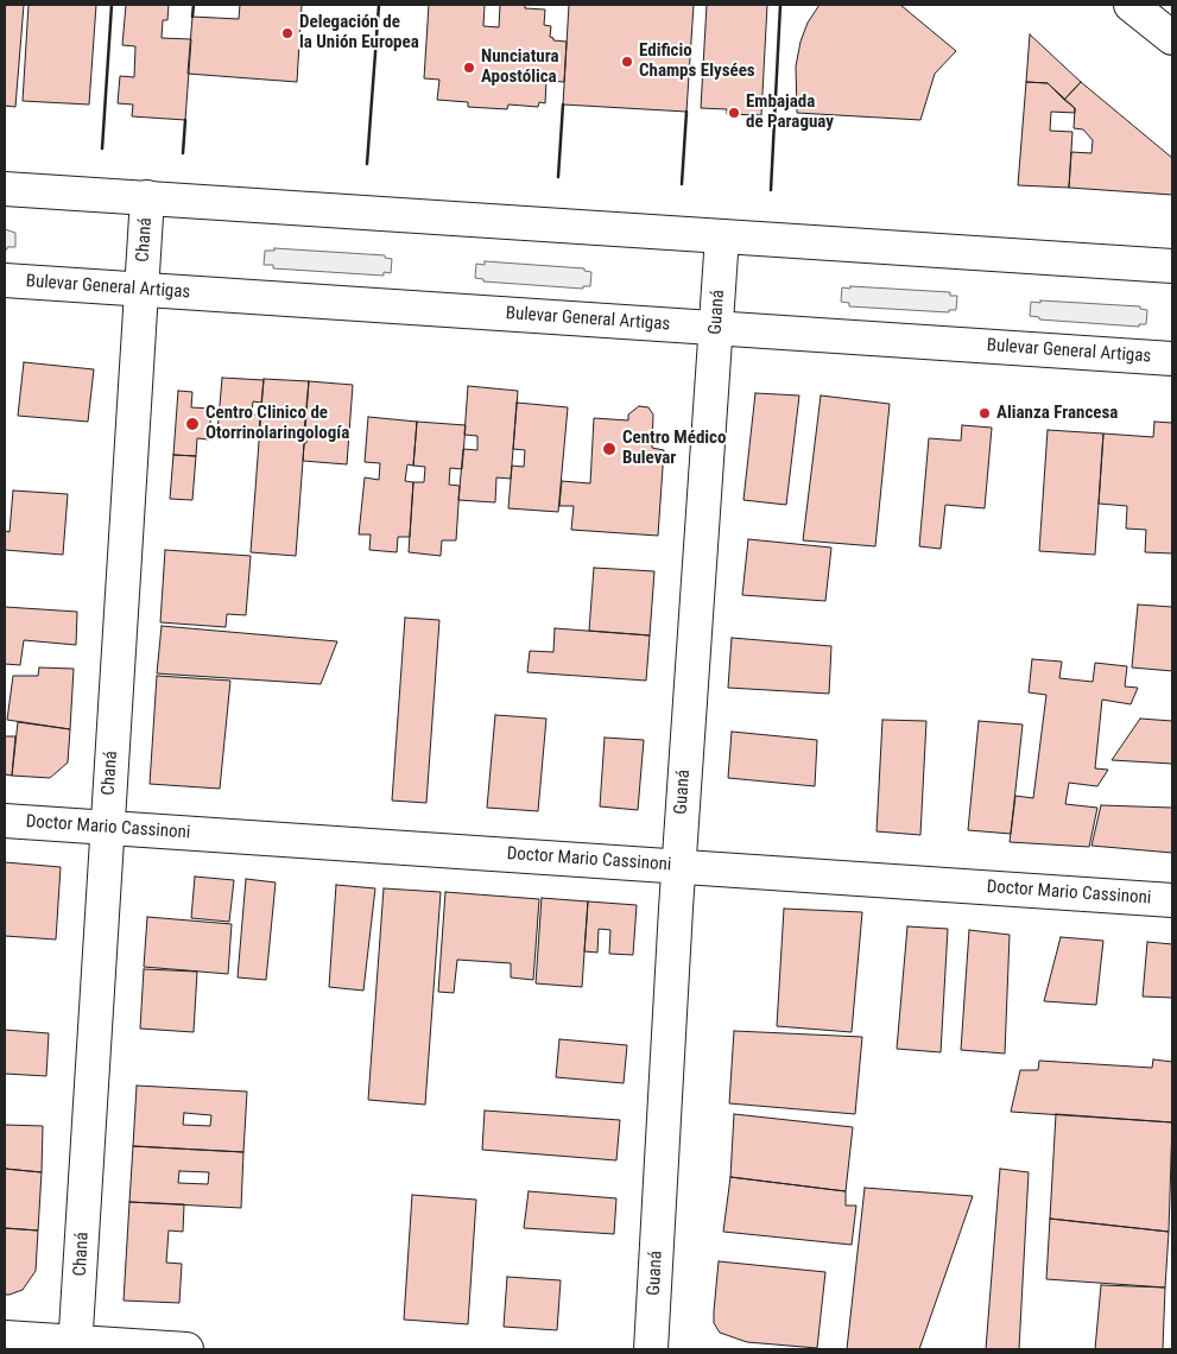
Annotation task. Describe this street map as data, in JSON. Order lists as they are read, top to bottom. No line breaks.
{"streets":{"street":["Chaná","Bulevar General Artigas","Guaná","Doctor Mario Cassinoni"]},"crossings":[["Chaná","Bulevar General Artigas"],["Chaná","Doctor Mario Cassinoni"],["Bulevar General Artigas","Guaná"],["Guaná","Doctor Mario Cassinoni"]],"places":["Delegación de la Unión Europea","Edificio Champs Elysées","Nunciatura Apostólica","Embajada de Paraguay","Alianza Francesa","Centro Clinico de Otorrinolaringología","Centro Médico Bulevar"]}
